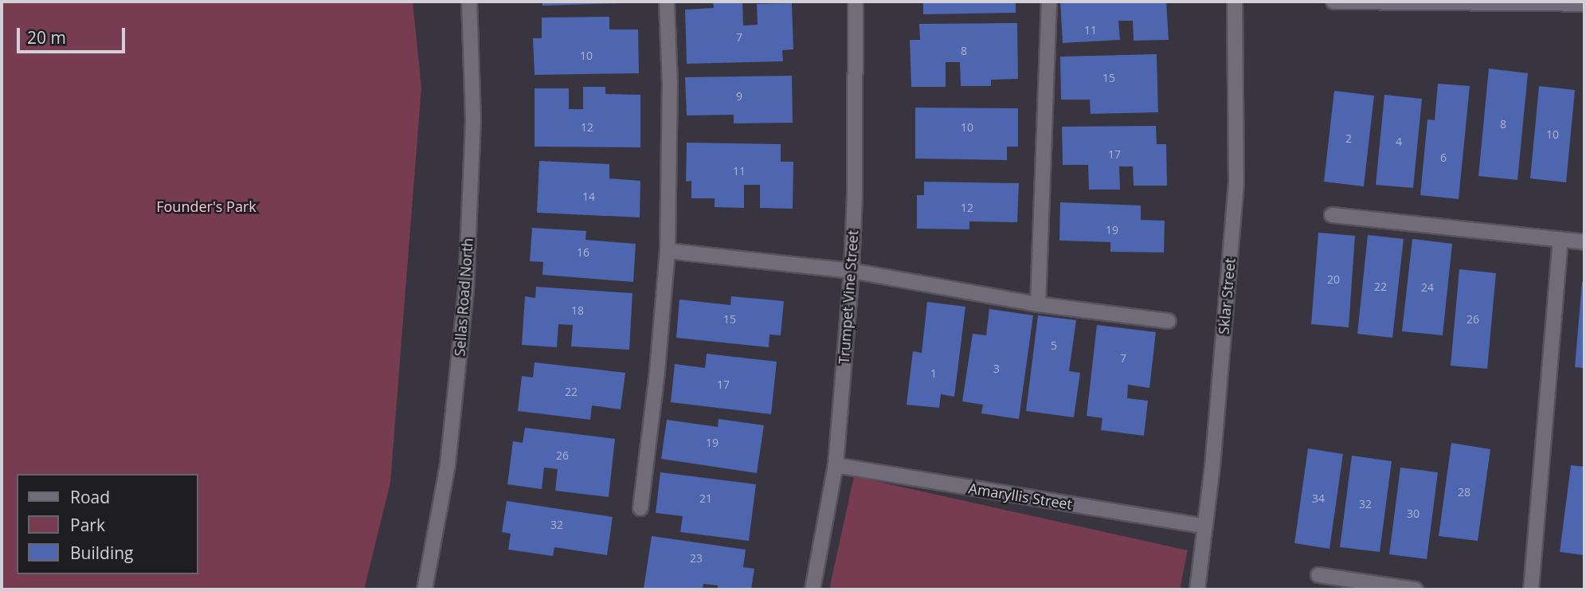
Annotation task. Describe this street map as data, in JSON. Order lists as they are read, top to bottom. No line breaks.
{"streets":{"street":["Sklar Street","Sellas Road North","Trumpet Vine Street","Amaryllis Street"]},"crossings":[["Sklar Street","Amaryllis Street"],["Trumpet Vine Street","Amaryllis Street"]],"parks":["Founder's Park"],"house_numbers":["11","7","8","10","15","9","8","12","10","10","2","4","17","6","11","14","12","19","16","20","22","24","18","15","26","5","7","3","1","17","22","19","26","28","21","34","32","30","32","23"],"legend":["Road","Park","Building"],"scale_bar":"20 m"}
